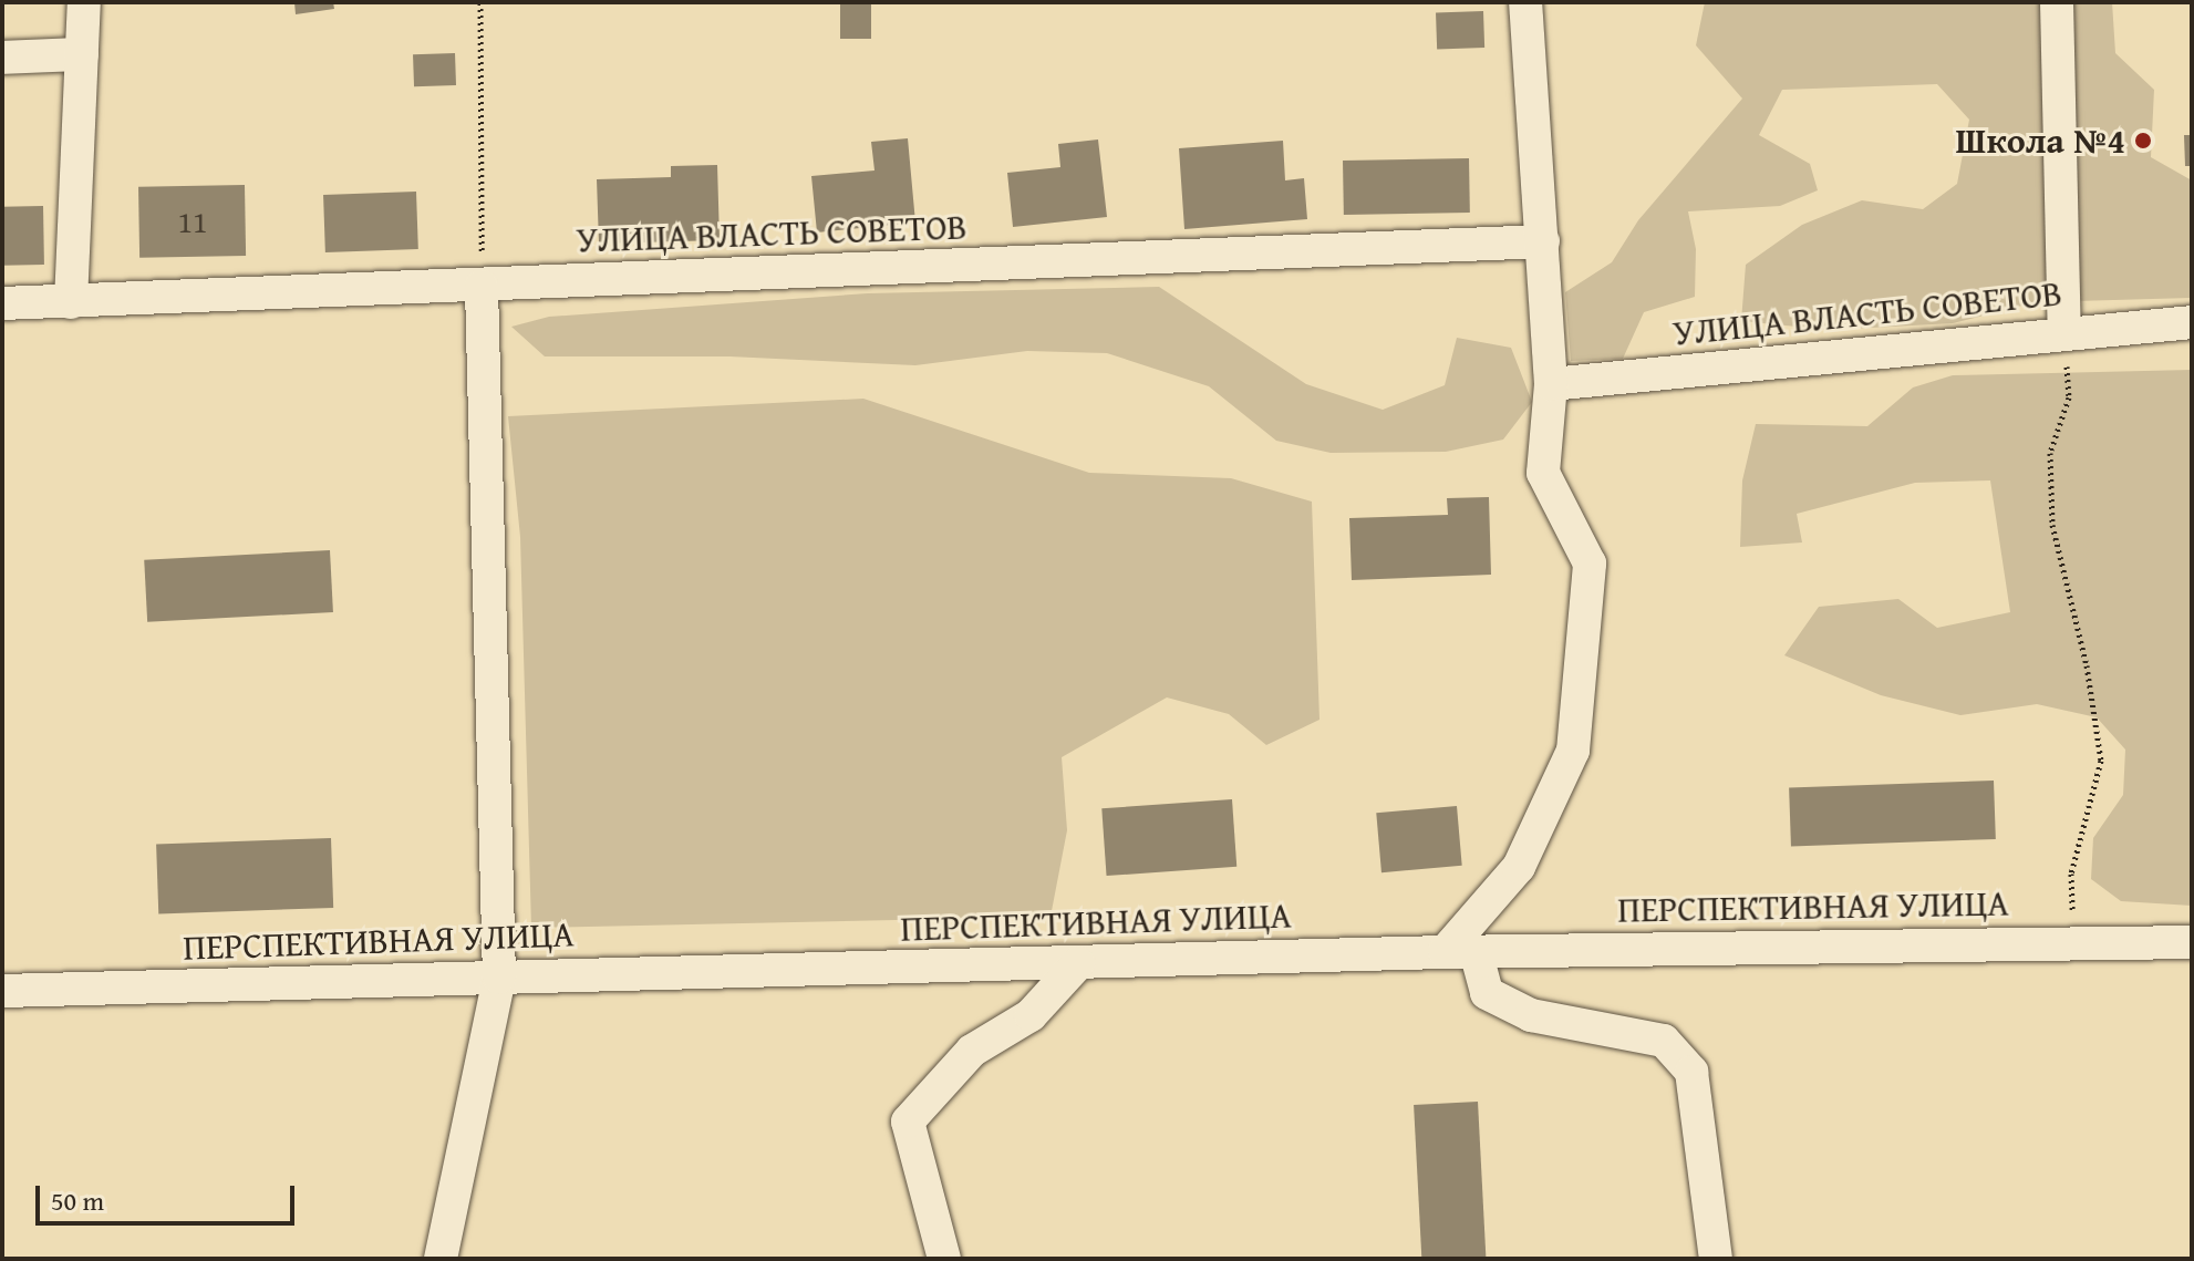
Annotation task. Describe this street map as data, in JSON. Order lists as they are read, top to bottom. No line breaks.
{"streets":{"street":["УЛИЦА ВЛАСТЬ СОВЕТОВ","ПЕРСПЕКТИВНАЯ УЛИЦА"]},"places":["Школа №4"],"house_numbers":["11"],"scale_bar":"50 m"}
